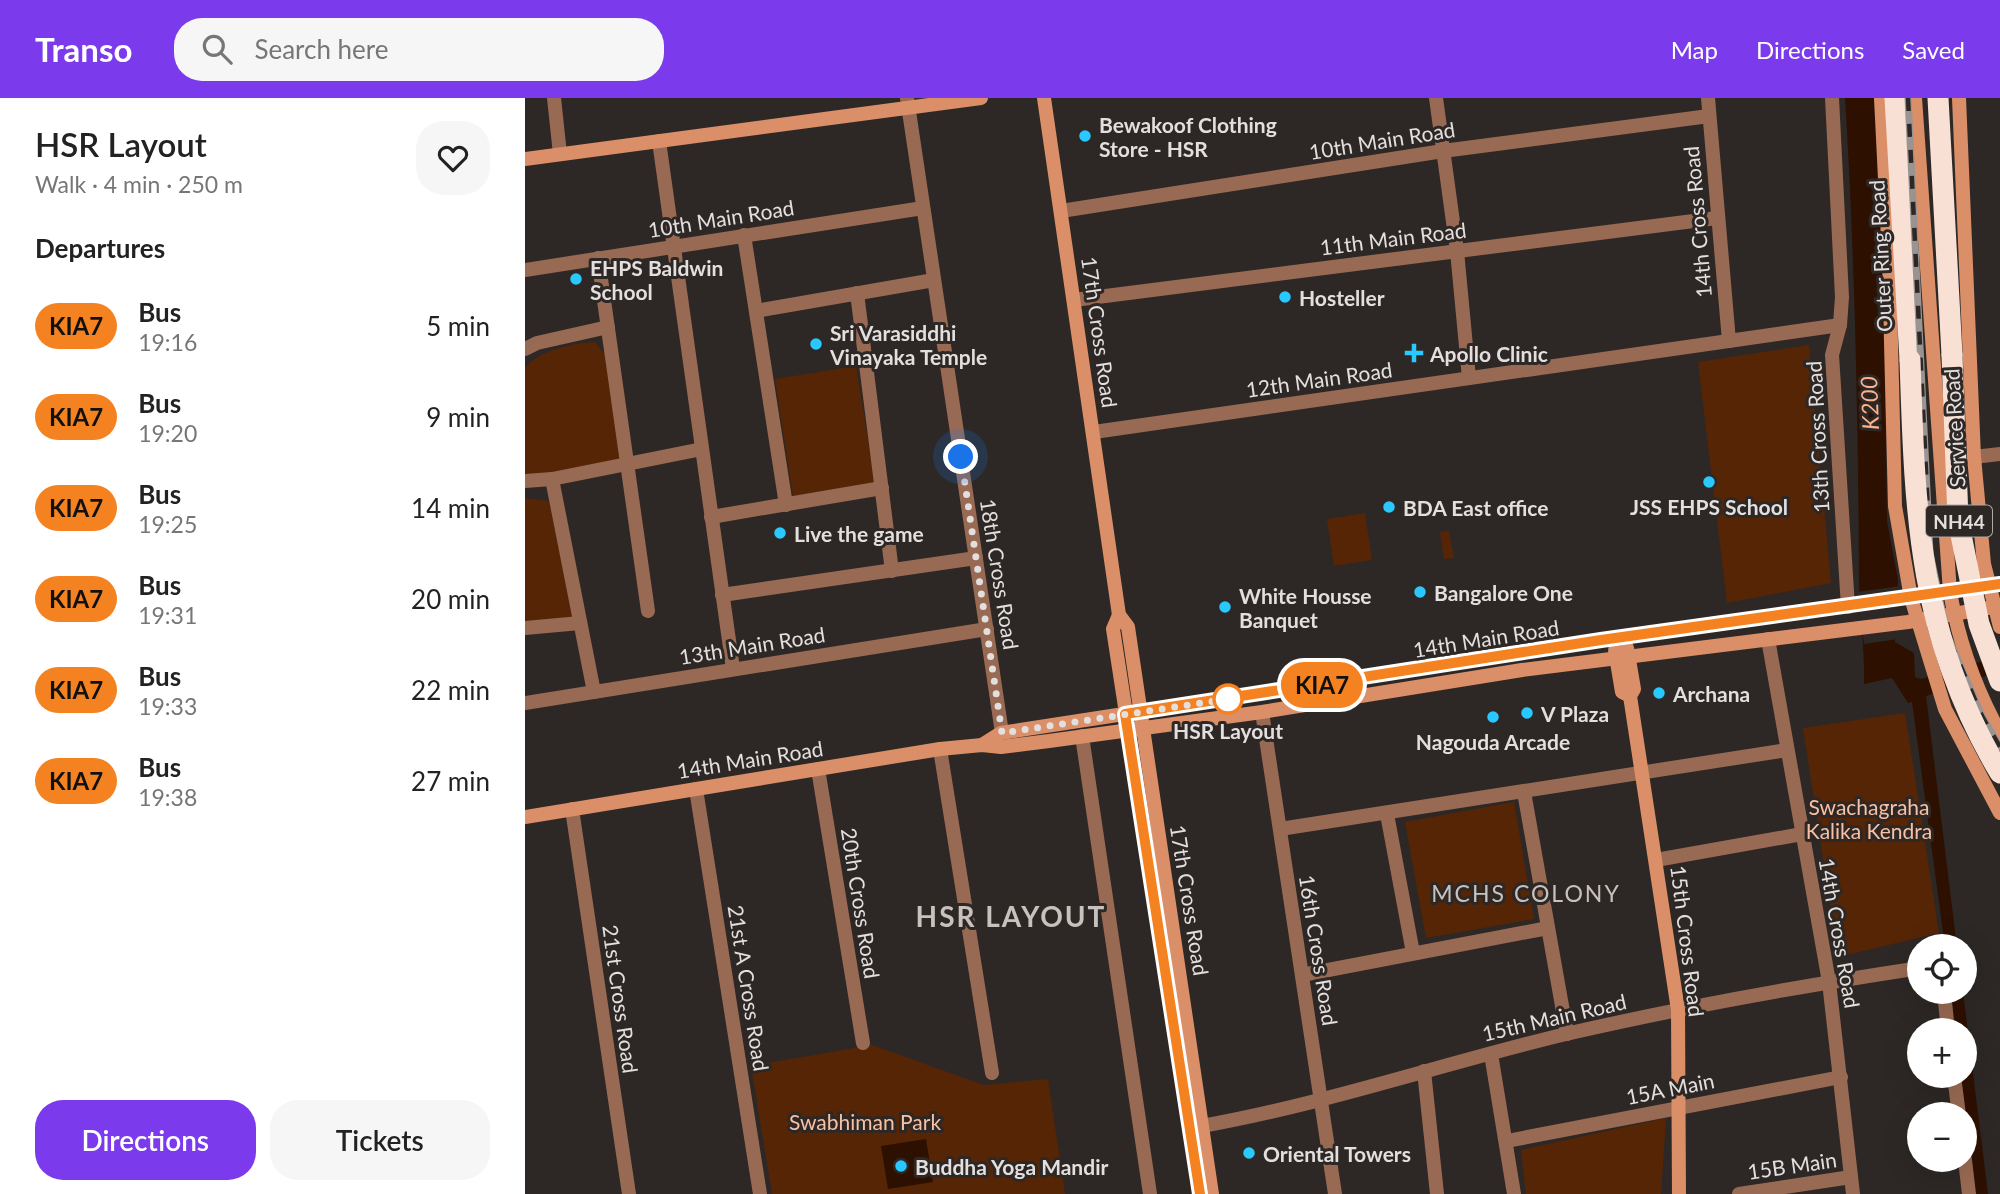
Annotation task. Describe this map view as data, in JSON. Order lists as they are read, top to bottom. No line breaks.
{"streets":{"highway":["Outer Ring Road","NH44"],"street":["10th Main Road","14th Cross Road","11th Main Road","17th Cross Road","12th Main Road","Service Road","13th Cross Road","18th Cross Road","14th Main Road","13th Main Road","20th Cross Road","15th Cross Road","16th Cross Road","21st A Cross Road","21st Cross Road","15th Main Road","15A Main","15B Main"]},"crossings":[["10th Main Road","14th Cross Road"],["10th Main Road","17th Cross Road"],["10th Main Road","18th Cross Road"],["14th Cross Road","11th Main Road"],["14th Cross Road","12th Main Road"],["14th Cross Road","14th Main Road"],["14th Cross Road","15th Main Road"],["14th Cross Road","15A Main"],["14th Cross Road","15B Main"],["11th Main Road","17th Cross Road"],["17th Cross Road","12th Main Road"],["17th Cross Road","14th Main Road"],["17th Cross Road","15th Main Road"],["12th Main Road","13th Cross Road"],["Service Road","NH44"],["Service Road","14th Main Road"],["13th Cross Road","14th Main Road"],["18th Cross Road","14th Main Road"],["18th Cross Road","13th Main Road"],["14th Main Road","20th Cross Road"],["14th Main Road","15th Cross Road"],["14th Main Road","16th Cross Road"],["14th Main Road","21st A Cross Road"],["14th Main Road","21st Cross Road"],["15th Cross Road","15th Main Road"],["15th Cross Road","15A Main"],["16th Cross Road","15th Main Road"]],"districts":["MCHS COLONY","HSR LAYOUT"],"water":["K200"],"parks":["Swachagraha Kalika Kendra","Swabhiman Park"],"places":{"other":["Bewakoof Clothing Store - HSR","EHPS Baldwin School","Hosteller","Sri Varasiddhi Vinayaka Temple","JSS EHPS School","BDA East office","Live the game","Bangalore One","White Housse Banquet","Archana","HSR Layout","V Plaza","Nagouda Arcade","Oriental Towers","Buddha Yoga Mandir"],"health":["Apollo Clinic"]},"lines":["bus line KIA7"],"page":{"header":"Transo","search":"Search here","nav":["Map","Directions","Saved"],"heading":[["HSR Layout","Walk · 4 min · 250 m"],"Departures"],"on_map":"KIA7","list":[{"mark":"KIA7","name":"Bus","note":"19:16","value":"5 min"},{"mark":"KIA7","name":"Bus","note":"19:20","value":"9 min"},{"mark":"KIA7","name":"Bus","note":"19:25","value":"14 min"},{"mark":"KIA7","name":"Bus","note":"19:31","value":"20 min"},{"mark":"KIA7","name":"Bus","note":"19:33","value":"22 min"},{"mark":"KIA7","name":"Bus","note":"19:38","value":"27 min"}],"map_buttons":["+","−"],"buttons":["Directions","Tickets"]}}
